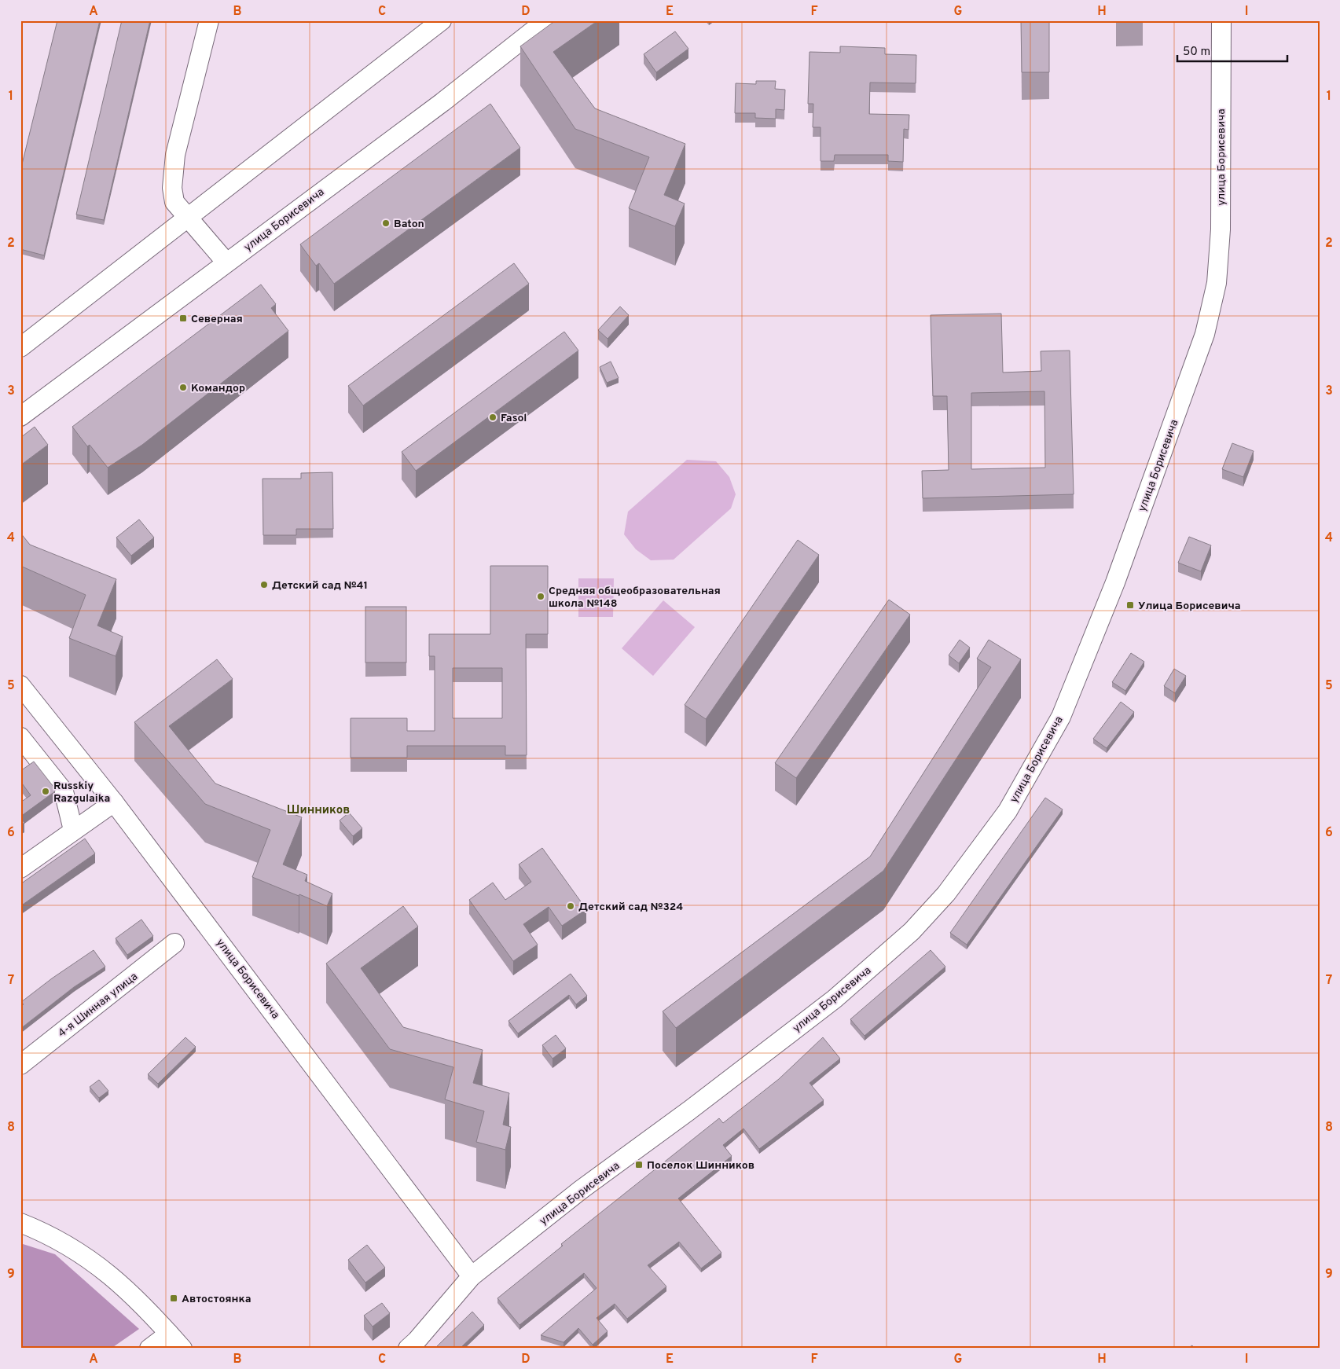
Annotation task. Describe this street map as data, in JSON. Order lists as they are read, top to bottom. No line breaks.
{"streets":{"street":["улица Борисевича","4-я Шинная улица"]},"districts":["Шинников"],"places":{"other":["Baton","Командор","Fasol","Детский сад №41","Средняя общеобразовательная школа №148","Russkiy Razgulaika","Детский сад №324"],"transit":["Северная","Улица Борисевича","Поселок Шинников","Автостоянка"]},"scale_bar":"50 m","grid":{"columns":["A","B","C","D","E","F","G","H","I"],"rows":["1","2","3","4","5","6","7","8","9"]}}
